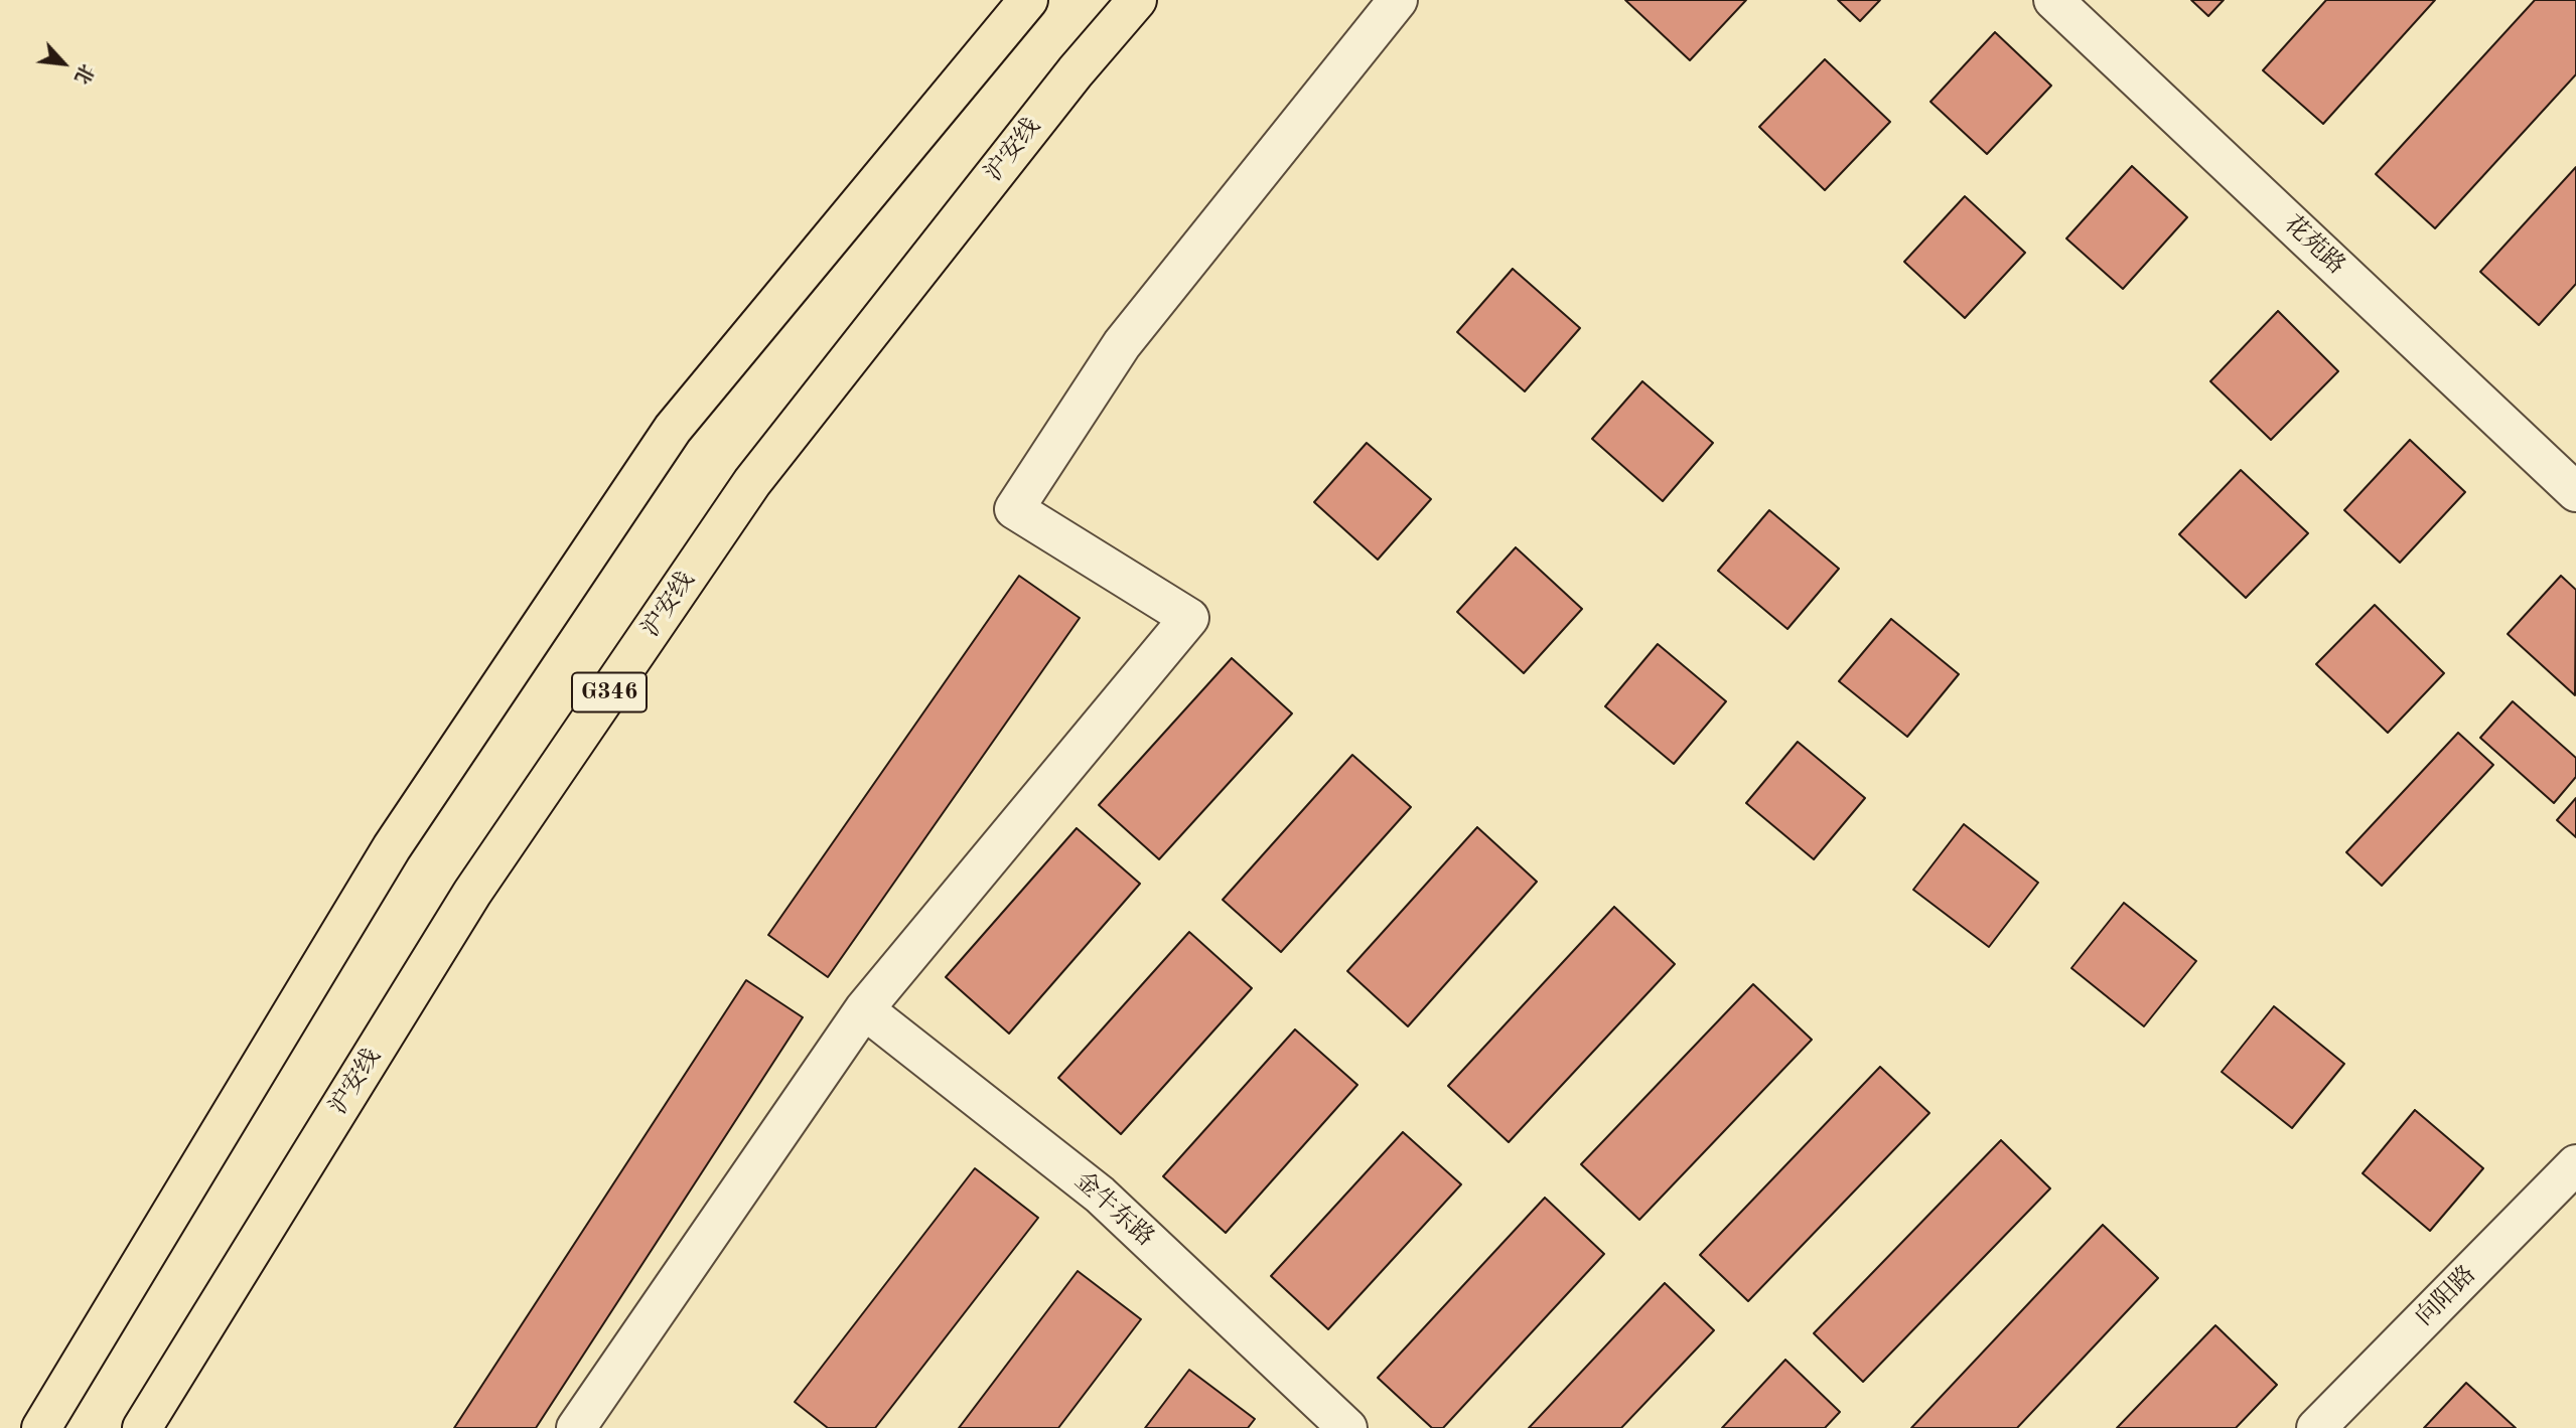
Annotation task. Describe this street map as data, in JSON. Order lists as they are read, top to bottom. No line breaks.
{"streets":{"highway":["沪安线","G346"],"street":["花苑路","金牛东路","向阳路"]},"north":"bottom right"}
